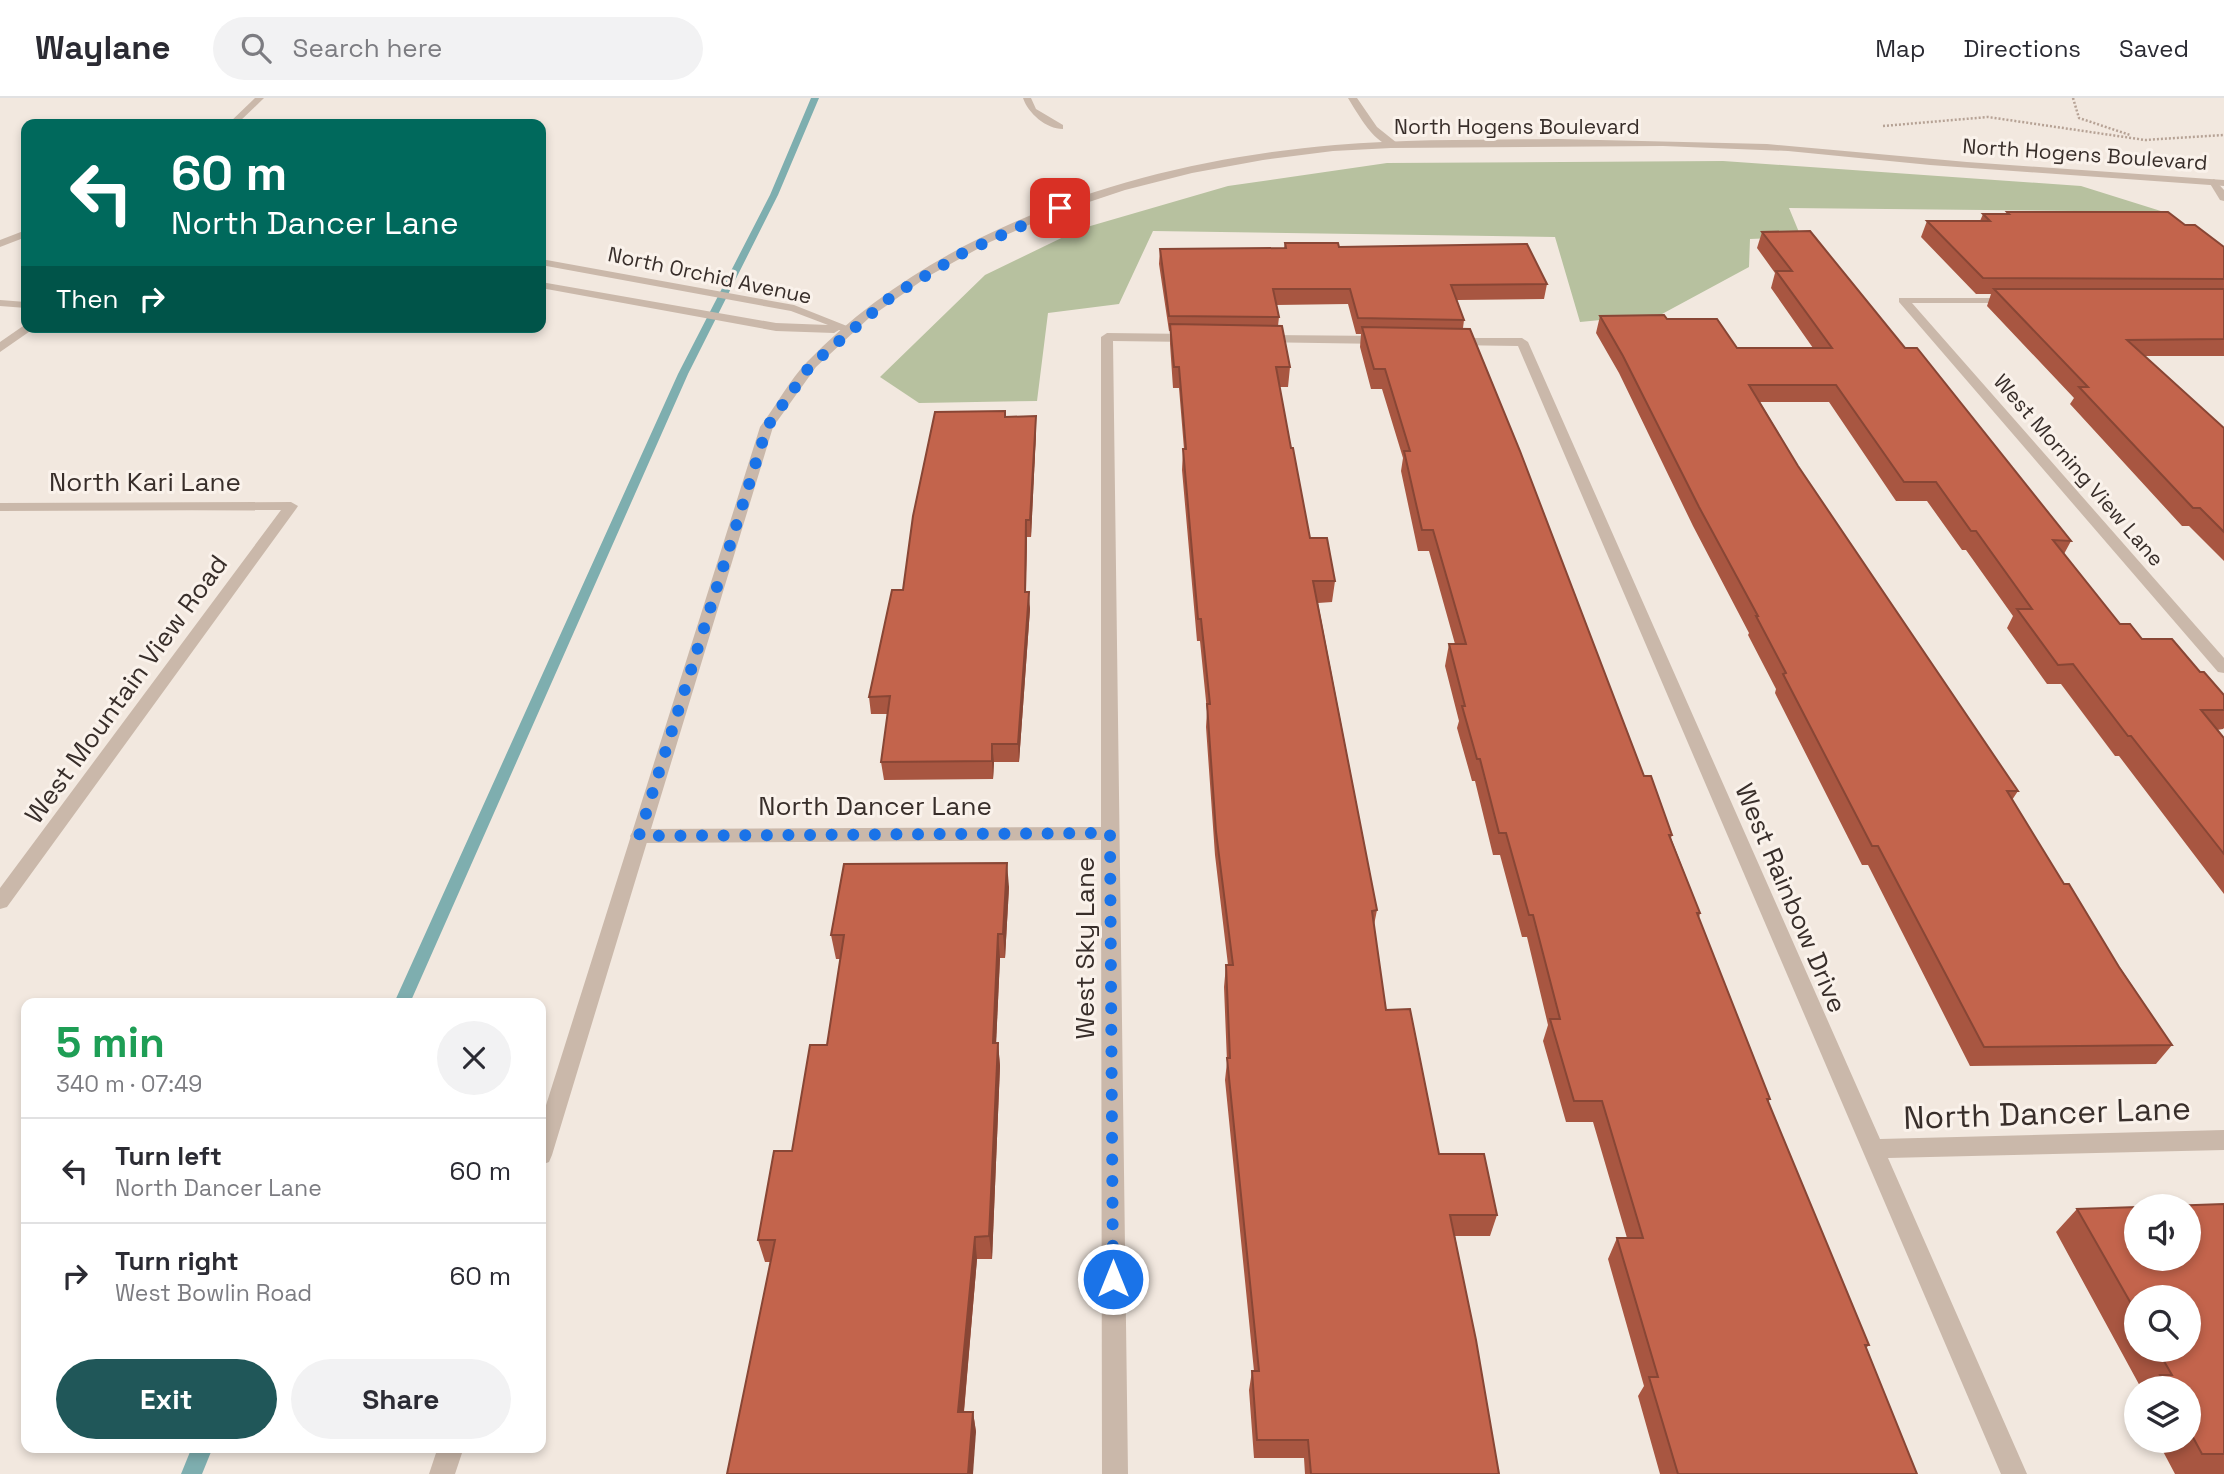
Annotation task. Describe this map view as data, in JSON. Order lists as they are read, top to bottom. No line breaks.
{"streets":{"street":["North Hogens Boulevard","North Orchid Avenue","West Morning View Lane","North Kari Lane","West Mountain View Road","North Dancer Lane","West Rainbow Drive","West Sky Lane"]},"crossings":[["North Hogens Boulevard","North Orchid Avenue"],["North Hogens Boulevard","North Dancer Lane"],["North Kari Lane","West Mountain View Road"],["North Dancer Lane","West Rainbow Drive"],["North Dancer Lane","West Sky Lane"]],"page":{"header":"Waylane","search":"Search here","nav":["Map","Directions","Saved"],"turn":["60 m","North Dancer Lane"],"then":"Then","heading":["5 min","340 m · 07:49"],"list":[{"name":"Turn left","note":"North Dancer Lane","value":"60 m"},{"name":"Turn right","note":"West Bowlin Road","value":"60 m"}],"buttons":["Exit","Share"]}}
